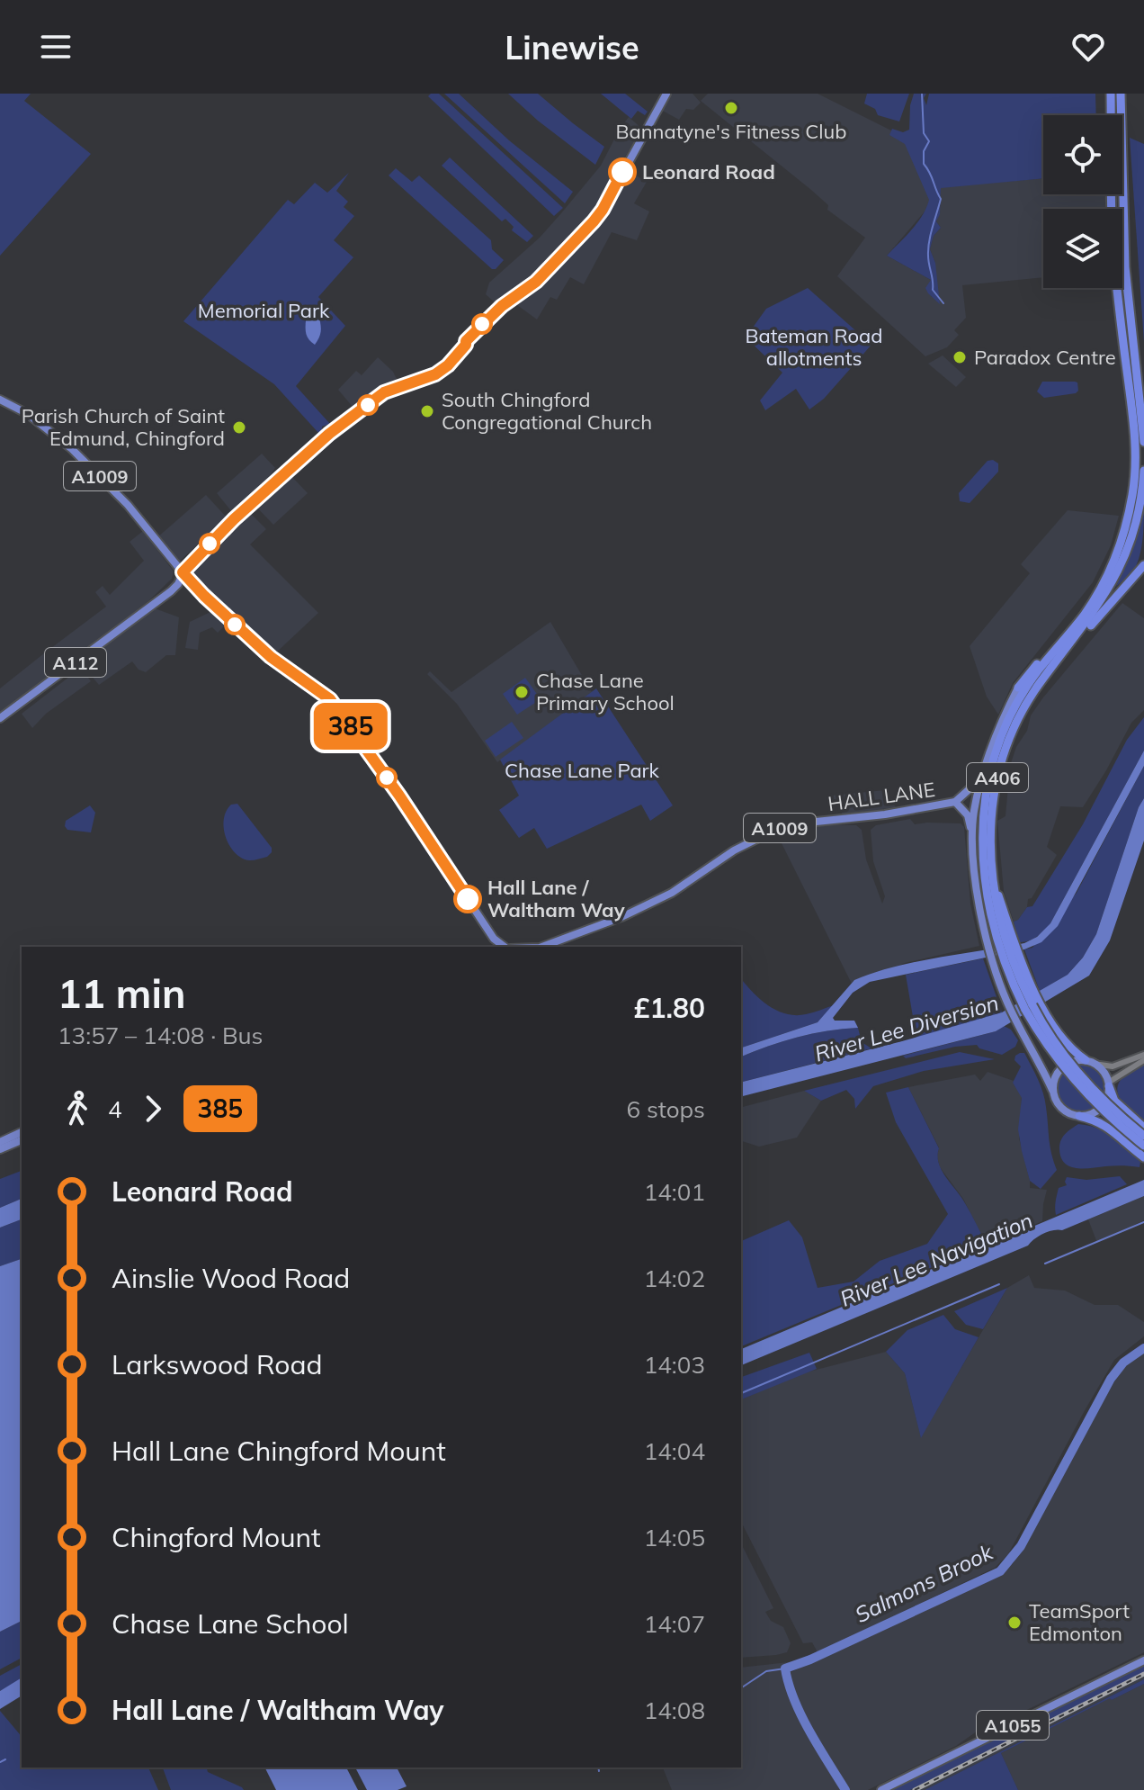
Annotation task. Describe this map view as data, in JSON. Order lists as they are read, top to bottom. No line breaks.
{"streets":{"highway":["A406"],"main road":["A1009","A112","HALL LANE","A1055"]},"crossings":[["A1009","A112"],["A1009","HALL LANE"],["A112","HALL LANE"]],"water":["River Lee Diversion","River Lee Navigation","Salmons Brook"],"parks":["Memorial Park","Bateman Road allotments","Chase Lane Park"],"places":["Bannatyne's Fitness Club","Leonard Road","Paradox Centre","South Chingford Congregational Church","Parish Church of Saint Edmund, Chingford","Chase Lane Primary School","Hall Lane / Waltham Way","TeamSport Edmonton"],"lines":["bus line 385"],"page":{"header":"Linewise","on_map":"385","heading":["11 min","13:57 – 14:08 · Bus","£1.80"],"legs":["4","385","6 stops"],"list":[{"name":"Leonard Road","value":"14:01"},{"name":"Ainslie Wood Road","value":"14:02"},{"name":"Larkswood Road","value":"14:03"},{"name":"Hall Lane Chingford Mount","value":"14:04"},{"name":"Chingford Mount","value":"14:05"},{"name":"Chase Lane School","value":"14:07"},{"name":"Hall Lane / Waltham Way","value":"14:08"}]}}
